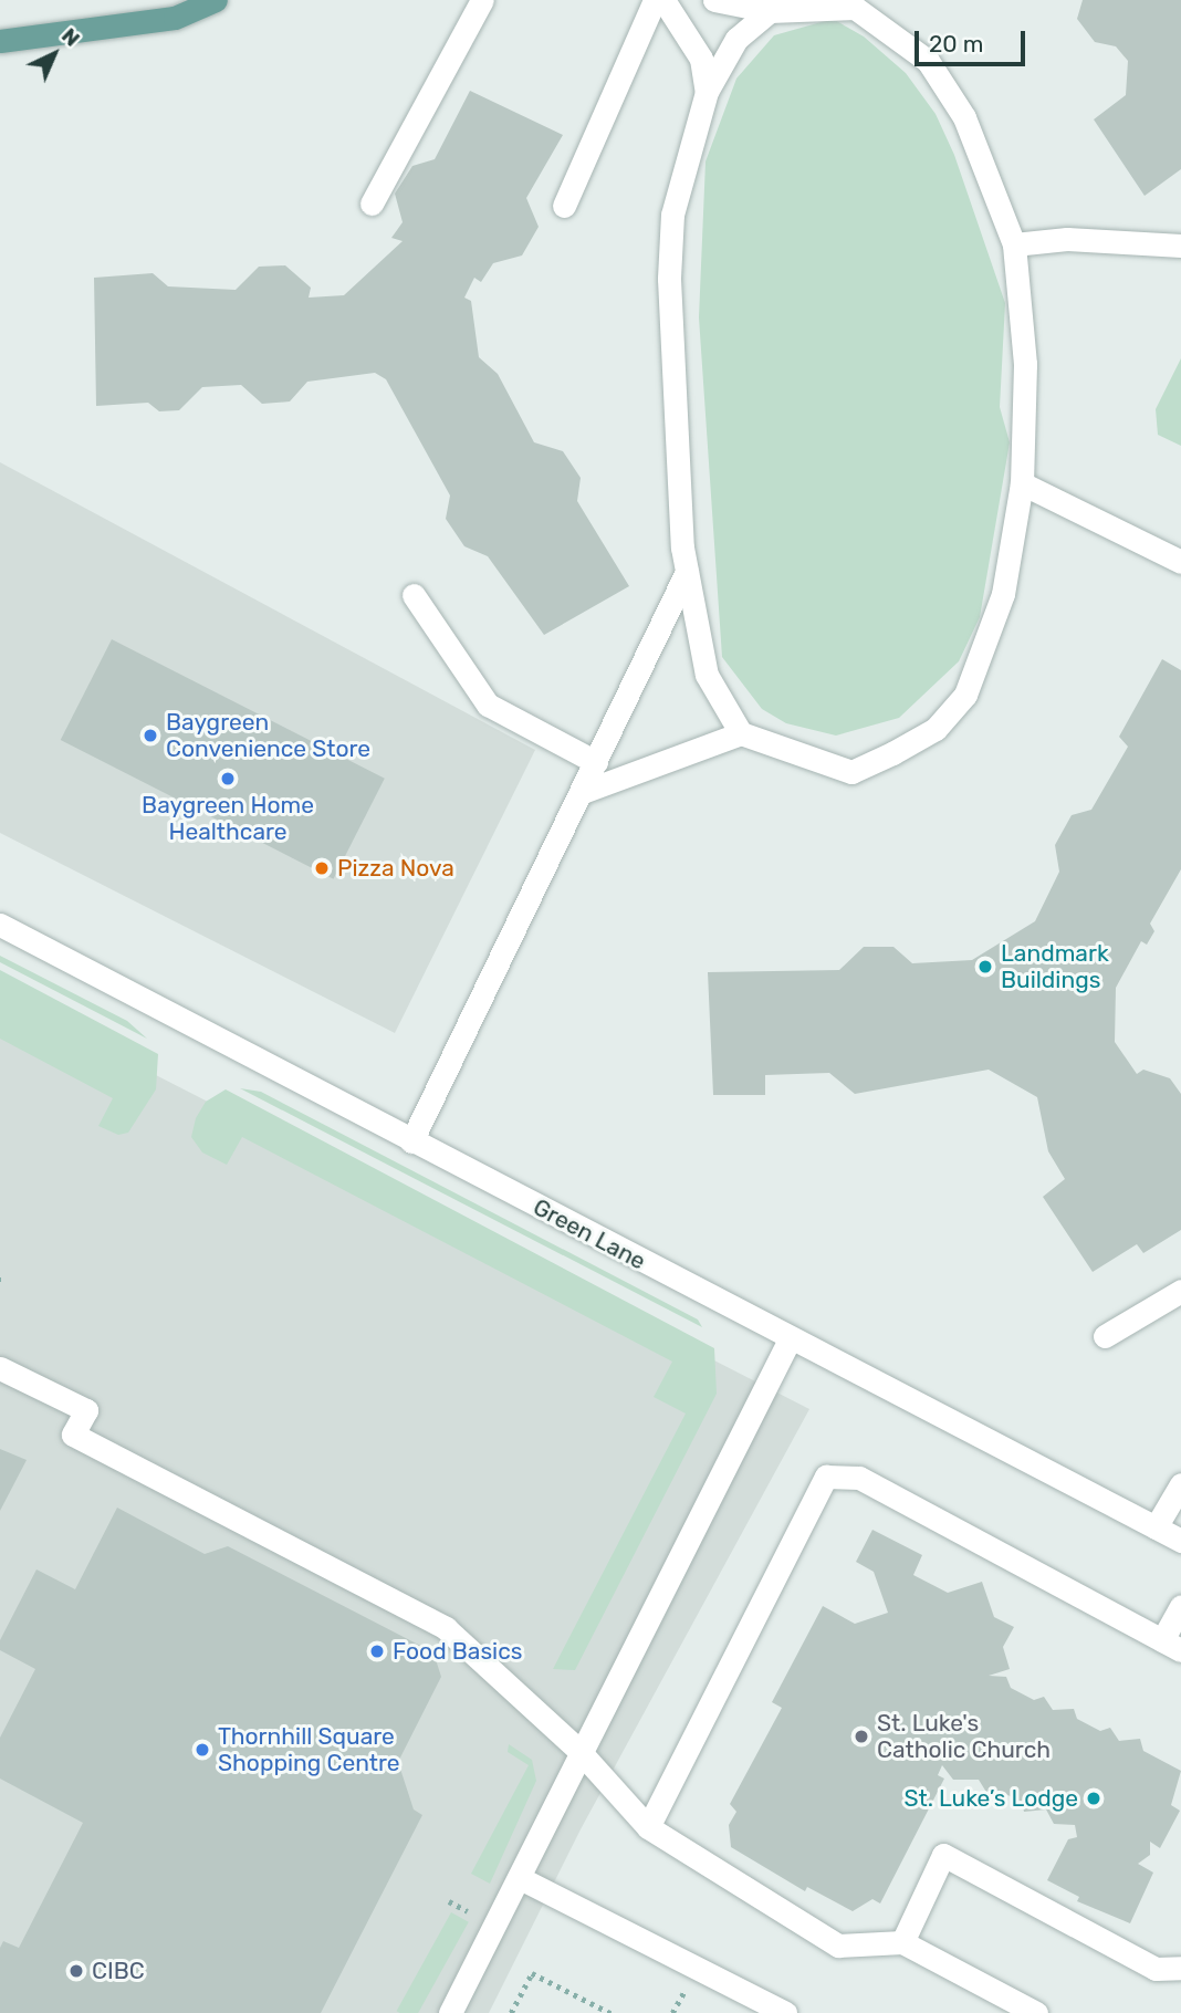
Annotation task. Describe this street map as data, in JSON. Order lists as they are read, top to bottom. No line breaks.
{"streets":{"street":["Green Lane"]},"places":["Baygreen Convenience Store","Baygreen Home Healthcare","Pizza Nova","Landmark Buildings","Food Basics","St. Luke's Catholic Church","Thornhill Square Shopping Centre","St. Luke’s Lodge","CIBC"],"scale_bar":"20 m","north":"top right"}
